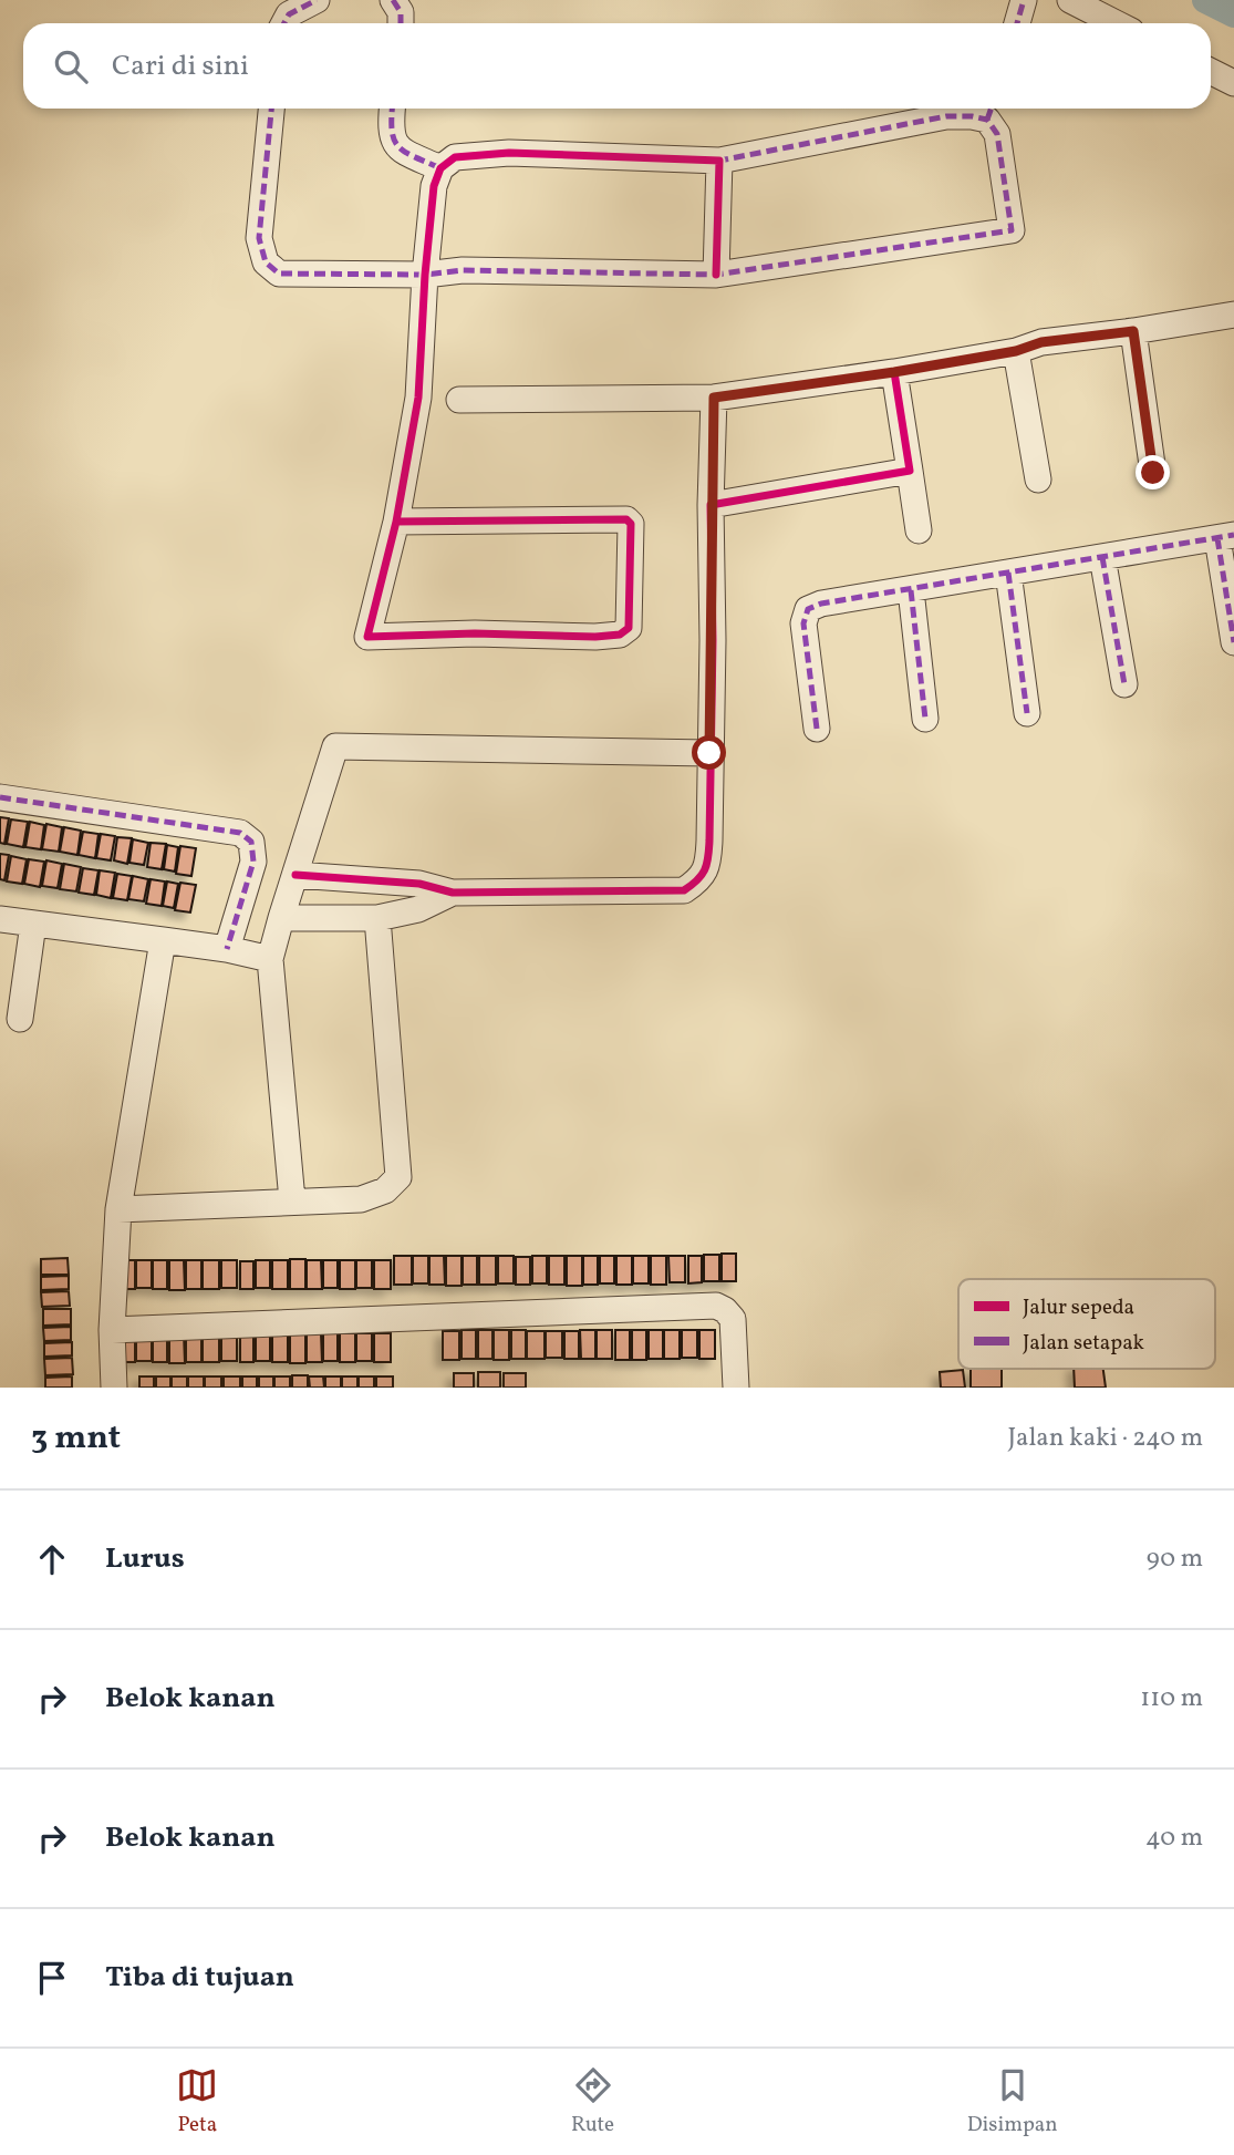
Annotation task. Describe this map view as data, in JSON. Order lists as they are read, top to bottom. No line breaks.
{"legend":["Jalur sepeda","Jalan setapak"],"page":{"search":"Cari di sini","heading":["3 mnt","Jalan kaki · 240 m"],"list":[["Lurus","90 m"],["Belok kanan","110 m"],["Belok kanan","40 m"],"Tiba di tujuan"],"nav":["Peta","Rute","Disimpan"]}}
